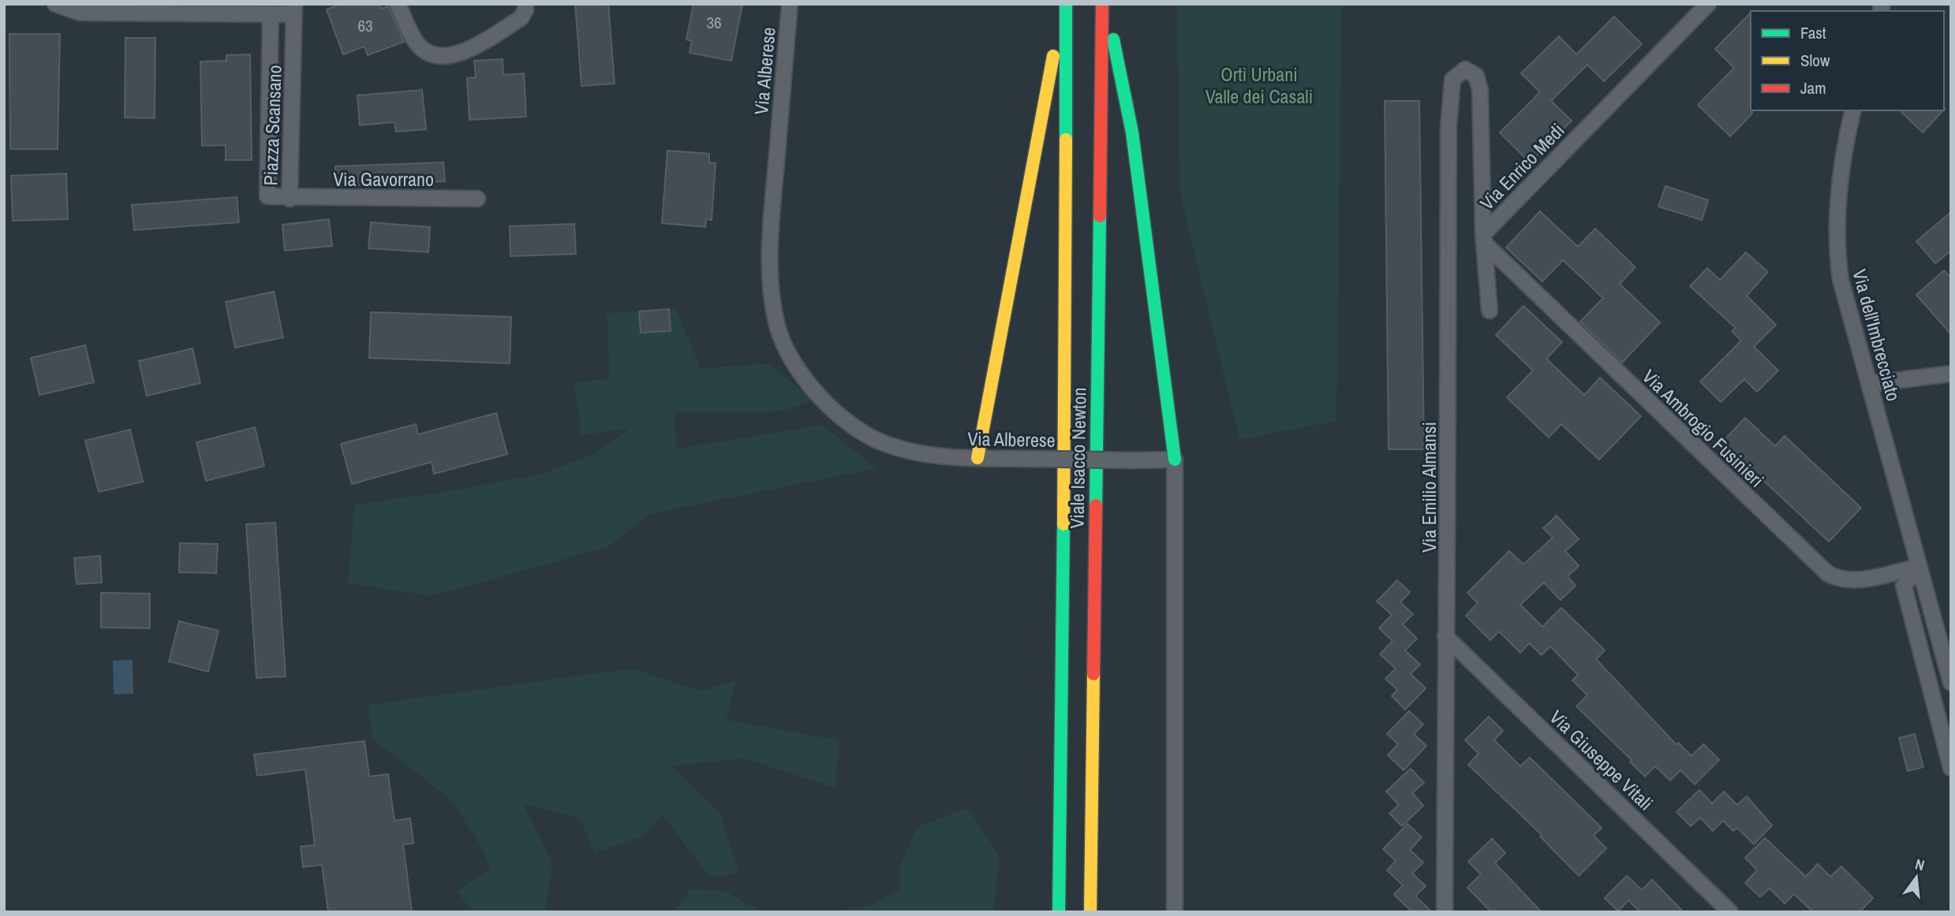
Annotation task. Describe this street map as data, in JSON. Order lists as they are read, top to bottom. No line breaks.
{"streets":{"highway":["Viale Isacco Newton"],"street":["Via Alberese","Piazza Scansano","Via Enrico Medi","Via Gavorrano","Via dell'Imbrecciato","Via Ambrogio Fusinieri","Via Emilio Almansi","Via Giuseppe Vitali"]},"crossings":[["Piazza Scansano","Via Gavorrano"],["Via Enrico Medi","Via Ambrogio Fusinieri"],["Via Enrico Medi","Via Emilio Almansi"],["Via dell'Imbrecciato","Via Ambrogio Fusinieri"],["Via Emilio Almansi","Via Giuseppe Vitali"]],"parks":["Orti Urbani Valle dei Casali"],"house_numbers":["36","63"],"legend":["Fast","Slow","Jam"],"north":"top"}
